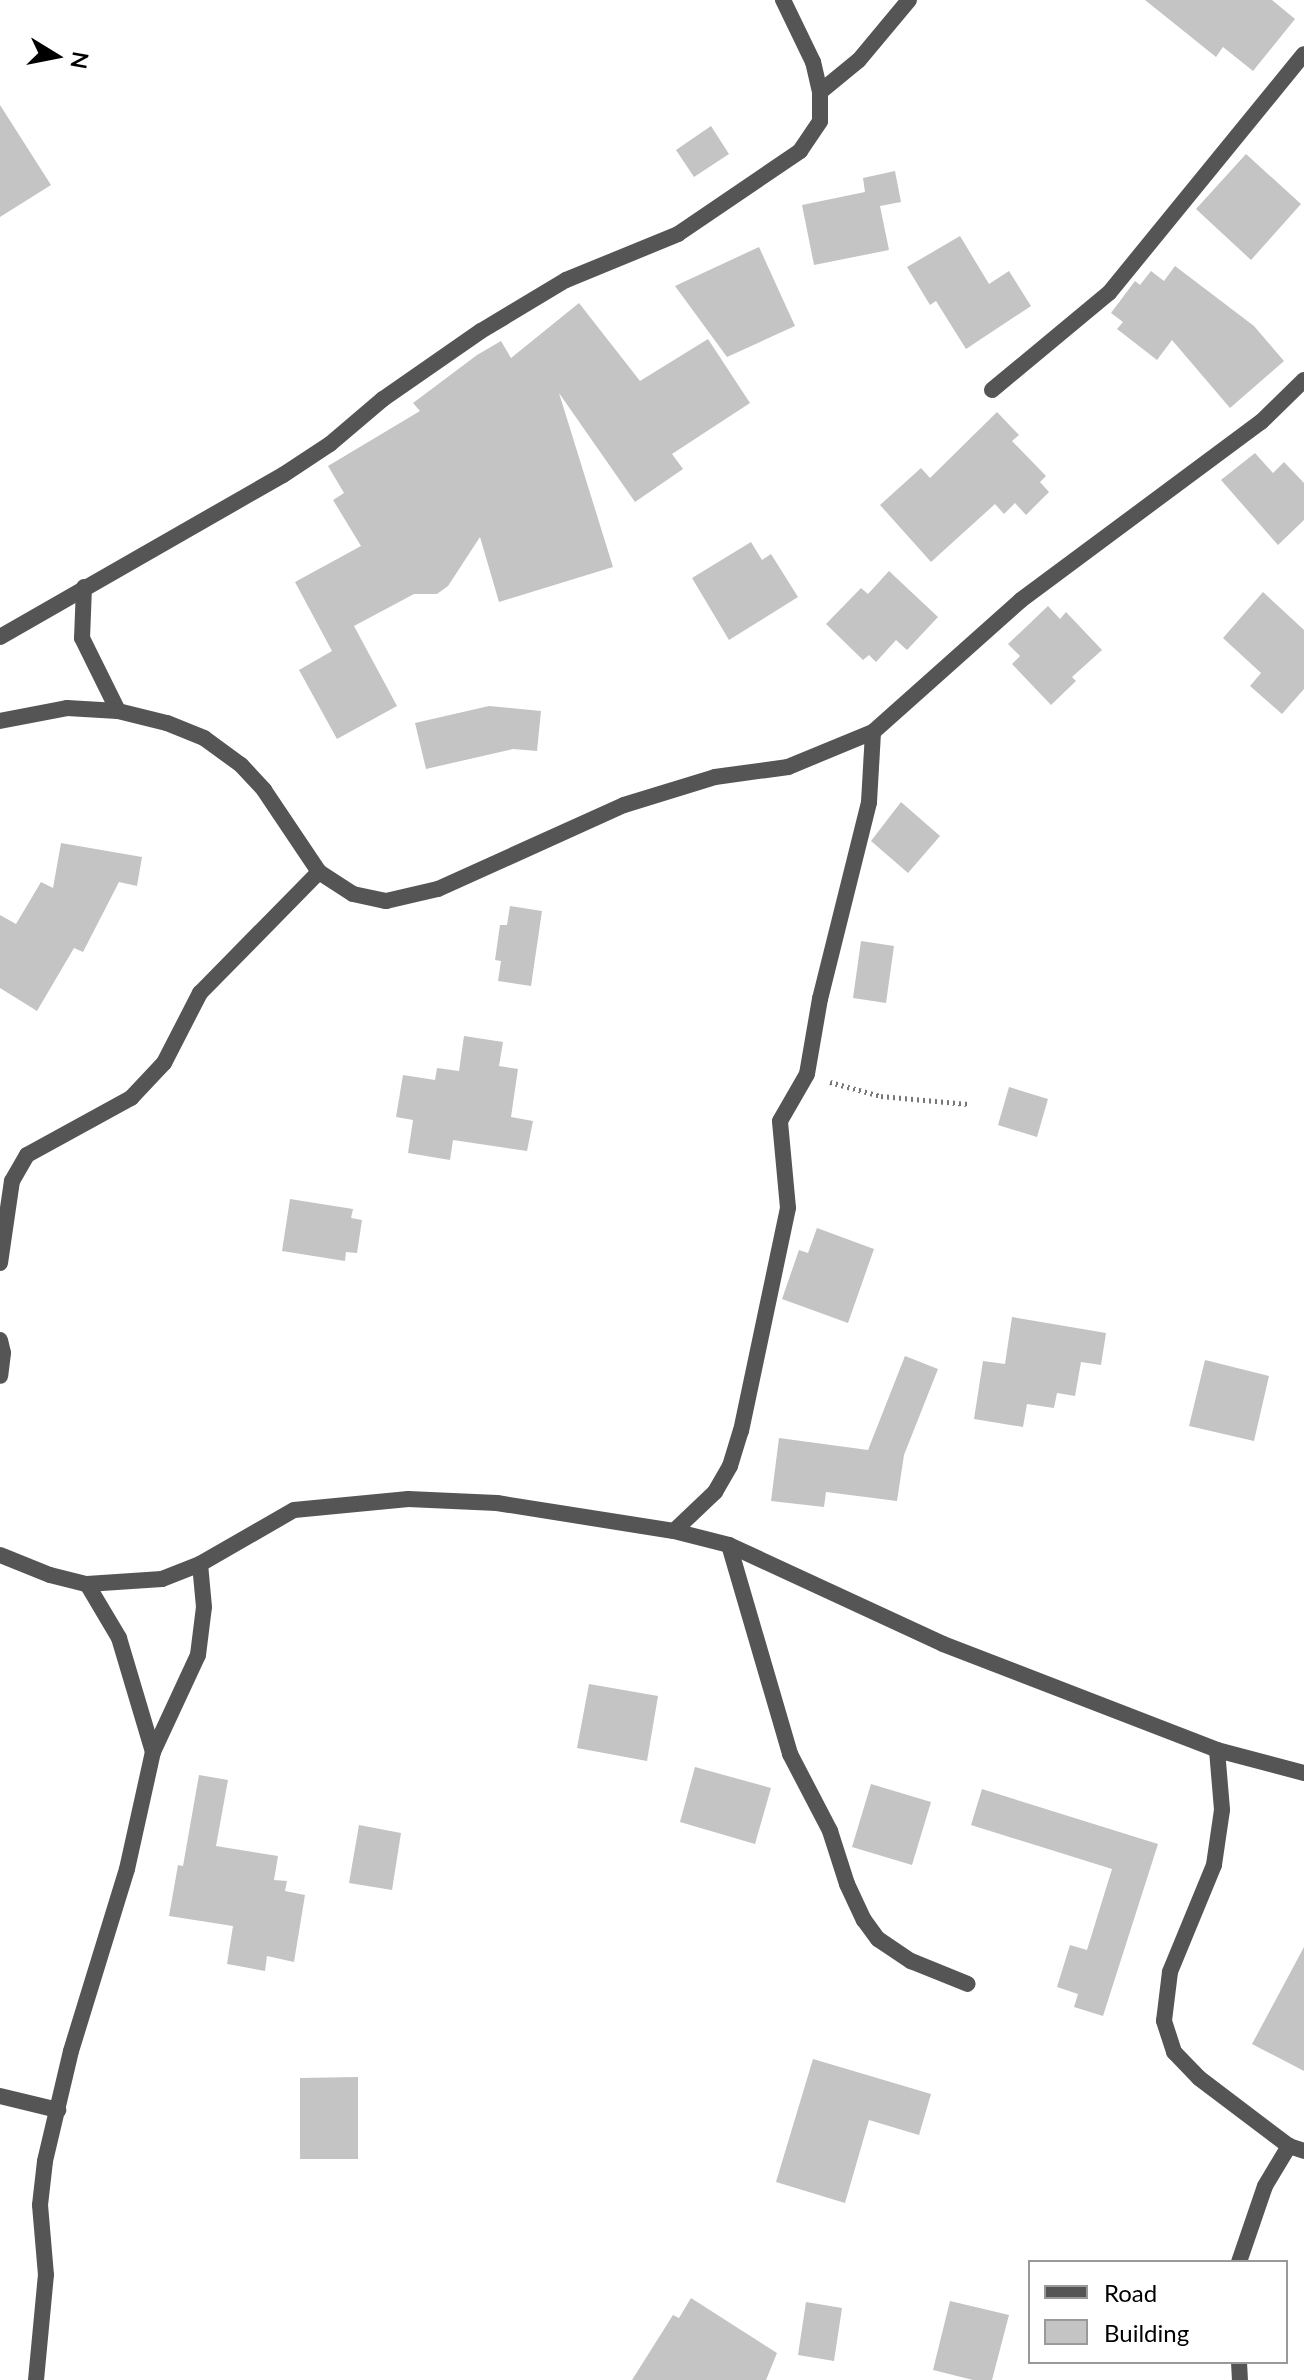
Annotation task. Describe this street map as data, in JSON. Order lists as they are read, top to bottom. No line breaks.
{"legend":["Road","Building"],"north":"right"}
